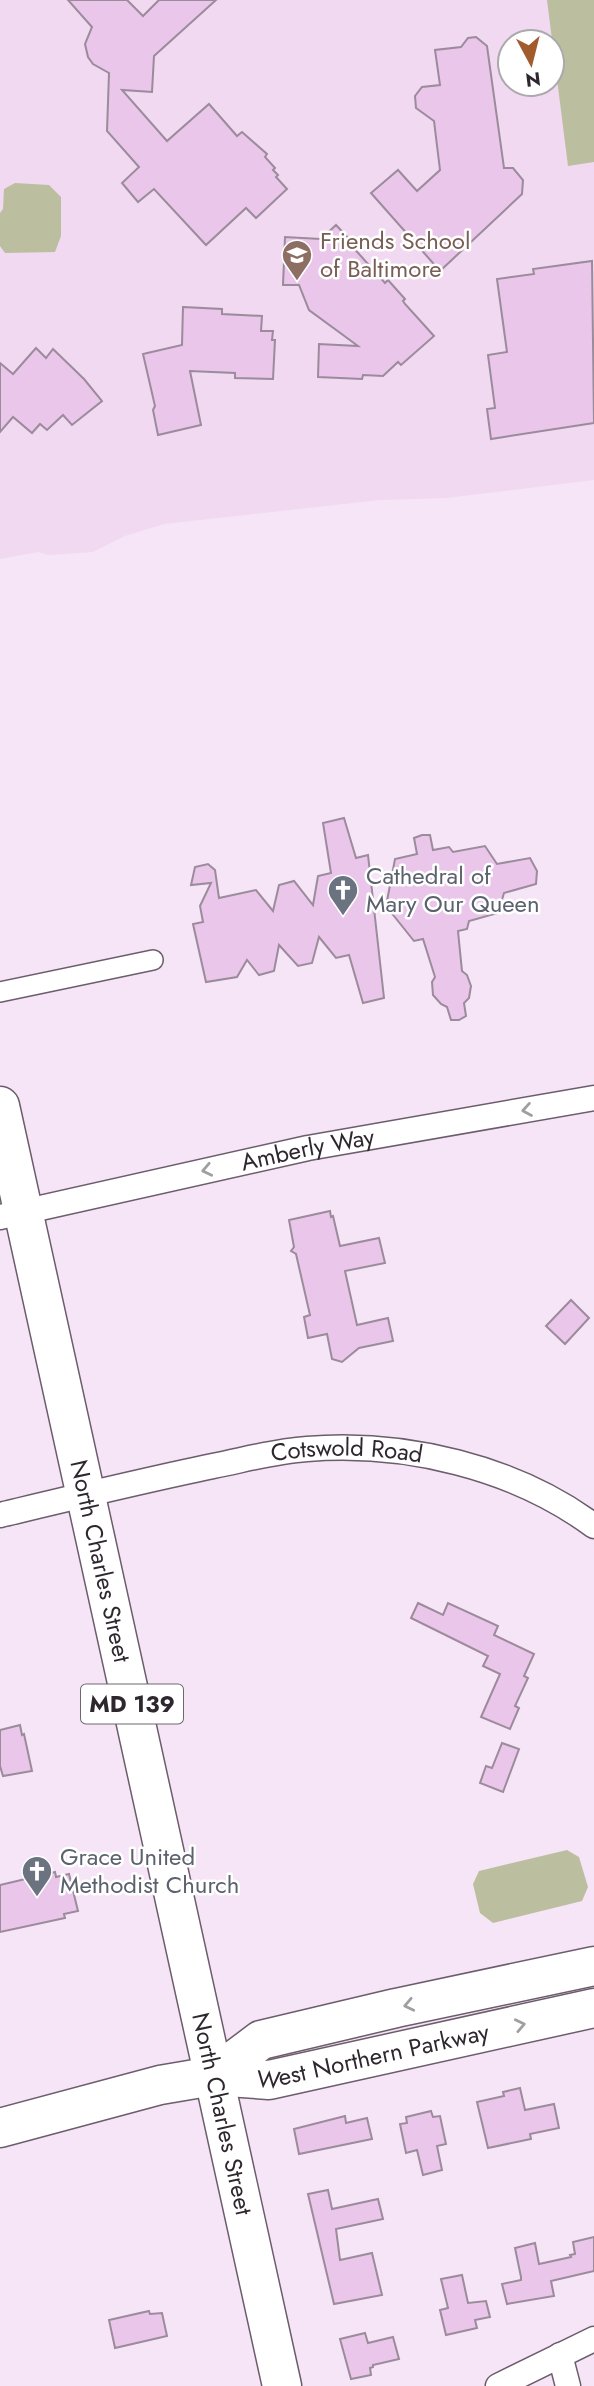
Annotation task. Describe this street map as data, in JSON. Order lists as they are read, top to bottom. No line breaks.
{"streets":{"main road":["North Charles Street","MD 139","West Northern Parkway"],"street":["Amberly Way","Cotswold Road"]},"crossings":[["Amberly Way","North Charles Street"],["Cotswold Road","North Charles Street"],["North Charles Street","West Northern Parkway"]],"one_way":["Amberly Way"],"places":{"school or university":["Friends School of Baltimore"],"church":["Cathedral of Mary Our Queen","Grace United Methodist Church"]},"north":"bottom"}
